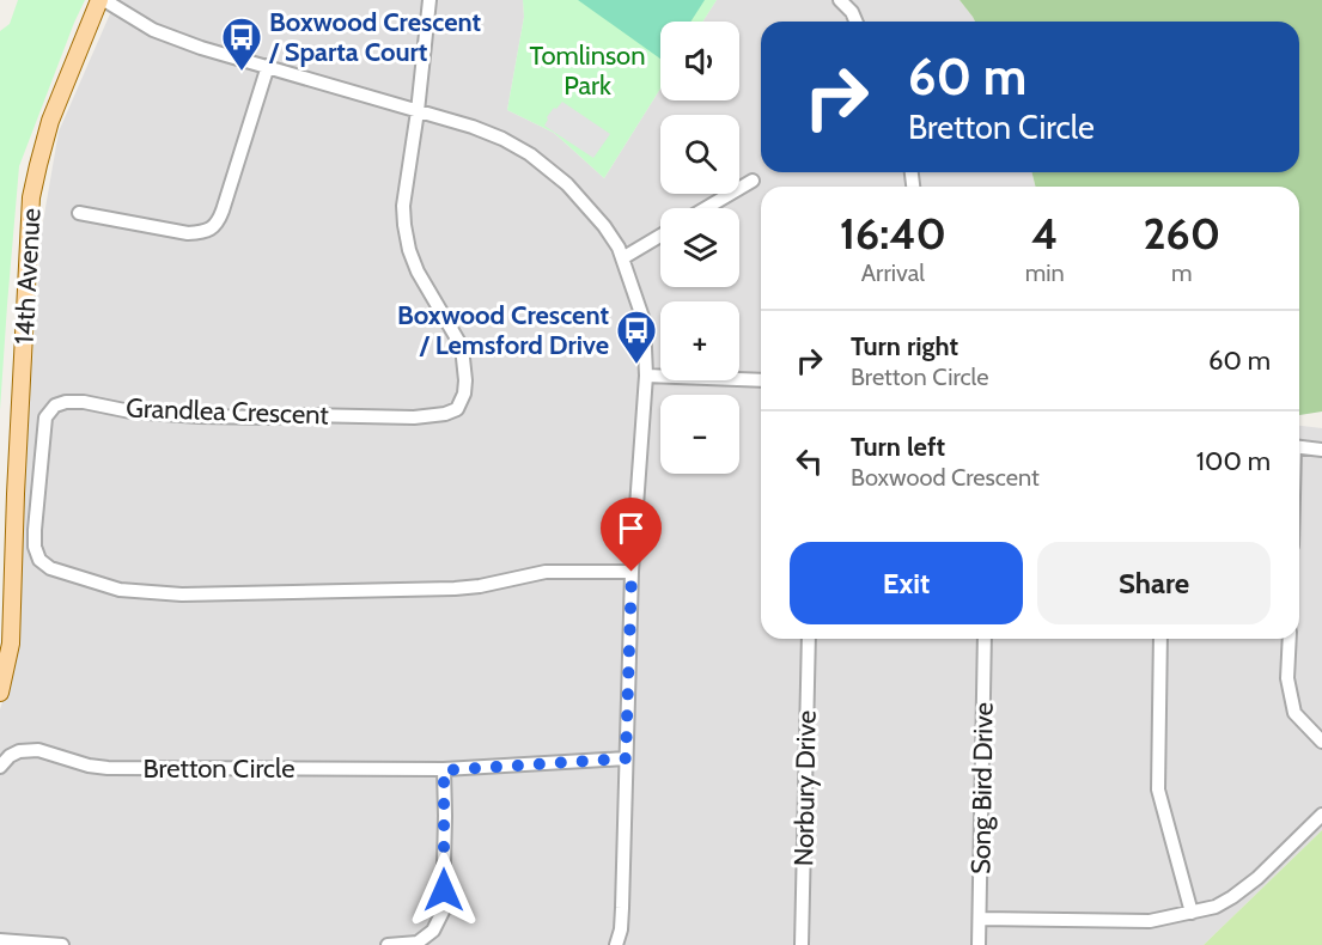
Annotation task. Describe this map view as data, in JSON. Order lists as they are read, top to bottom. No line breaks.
{"streets":{"main road":["14th Avenue"],"street":["Grandlea Crescent","Bretton Circle","Norbury Drive","Song Bird Drive"]},"parks":["Tomlinson Park"],"places":{"bus stop":["Boxwood Crescent / Sparta Court","Boxwood Crescent / Lemsford Drive"]},"page":{"map_buttons":["+","−"],"turn":["60 m","Bretton Circle"],"eta":["16:40","Arrival","4","min","260","m"],"list":[{"name":"Turn right","note":"Bretton Circle","value":"60 m"},{"name":"Turn left","note":"Boxwood Crescent","value":"100 m"}],"buttons":["Exit","Share"]}}
